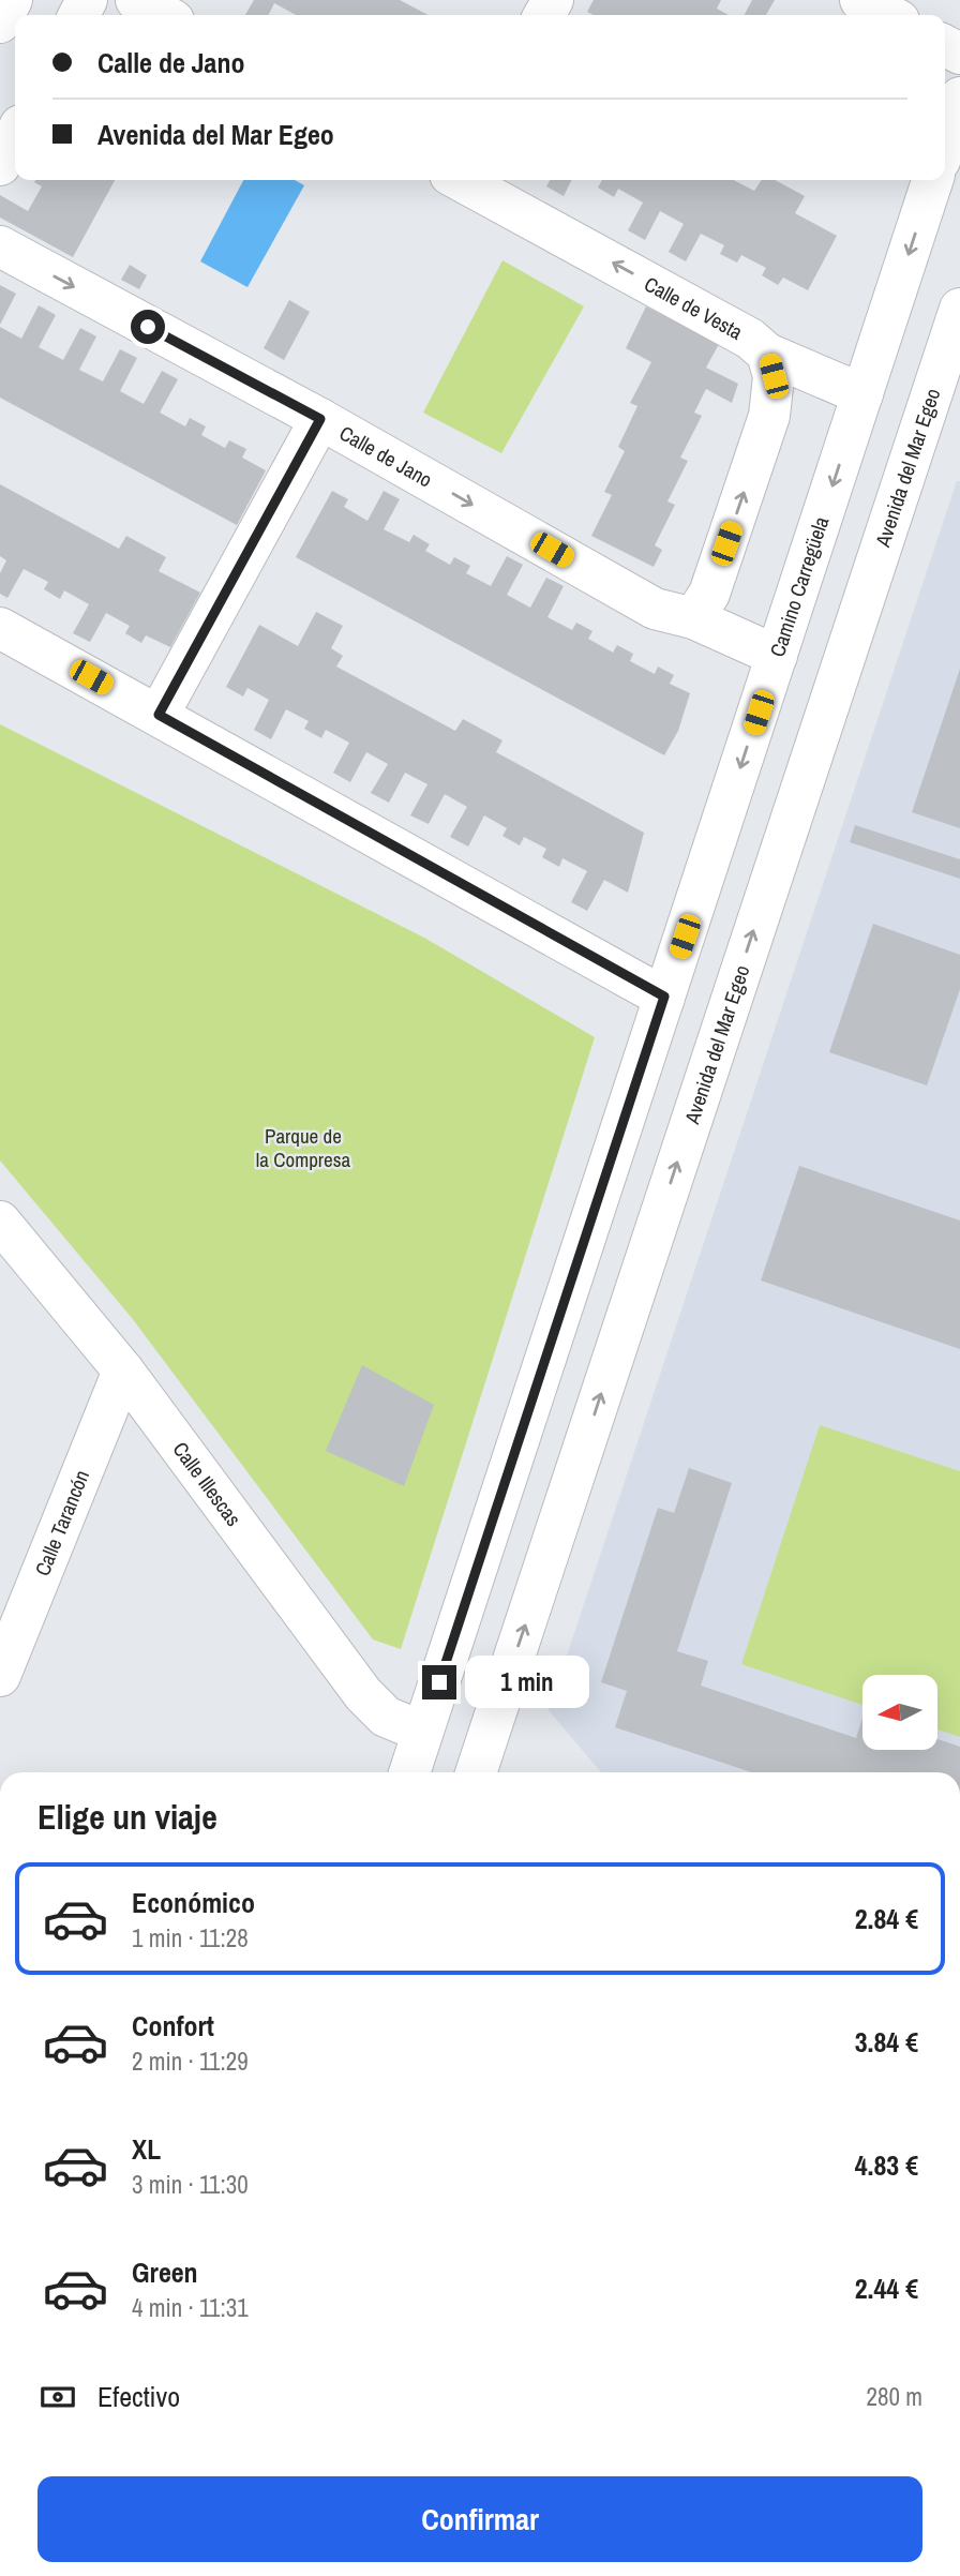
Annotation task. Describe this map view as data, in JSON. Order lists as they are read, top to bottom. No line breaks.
{"streets":{"street":["Calle de Vesta","Calle de Jano","Avenida del Mar Egeo","Camino Carregüela","Calle Illescas","Calle Tarancón"]},"crossings":[["Calle de Vesta","Camino Carregüela"],["Calle de Jano","Camino Carregüela"],["Calle Illescas","Calle Tarancón"]],"one_way":["Calle de Vesta"],"parks":["Parque de la Compresa"],"north":"left","page":{"banner":["Calle de Jano","Avenida del Mar Egeo"],"bubble":"1 min","heading":"Elige un viaje","list":[{"name":"Económico","note":"1 min · 11:28","value":"2.84 €"},{"name":"Confort","note":"2 min · 11:29","value":"3.84 €"},{"name":"XL","note":"3 min · 11:30","value":"4.83 €"},{"name":"Green","note":"4 min · 11:31","value":"2.44 €"}],"pay":["Efectivo","280 m"],"buttons":"Confirmar"}}
